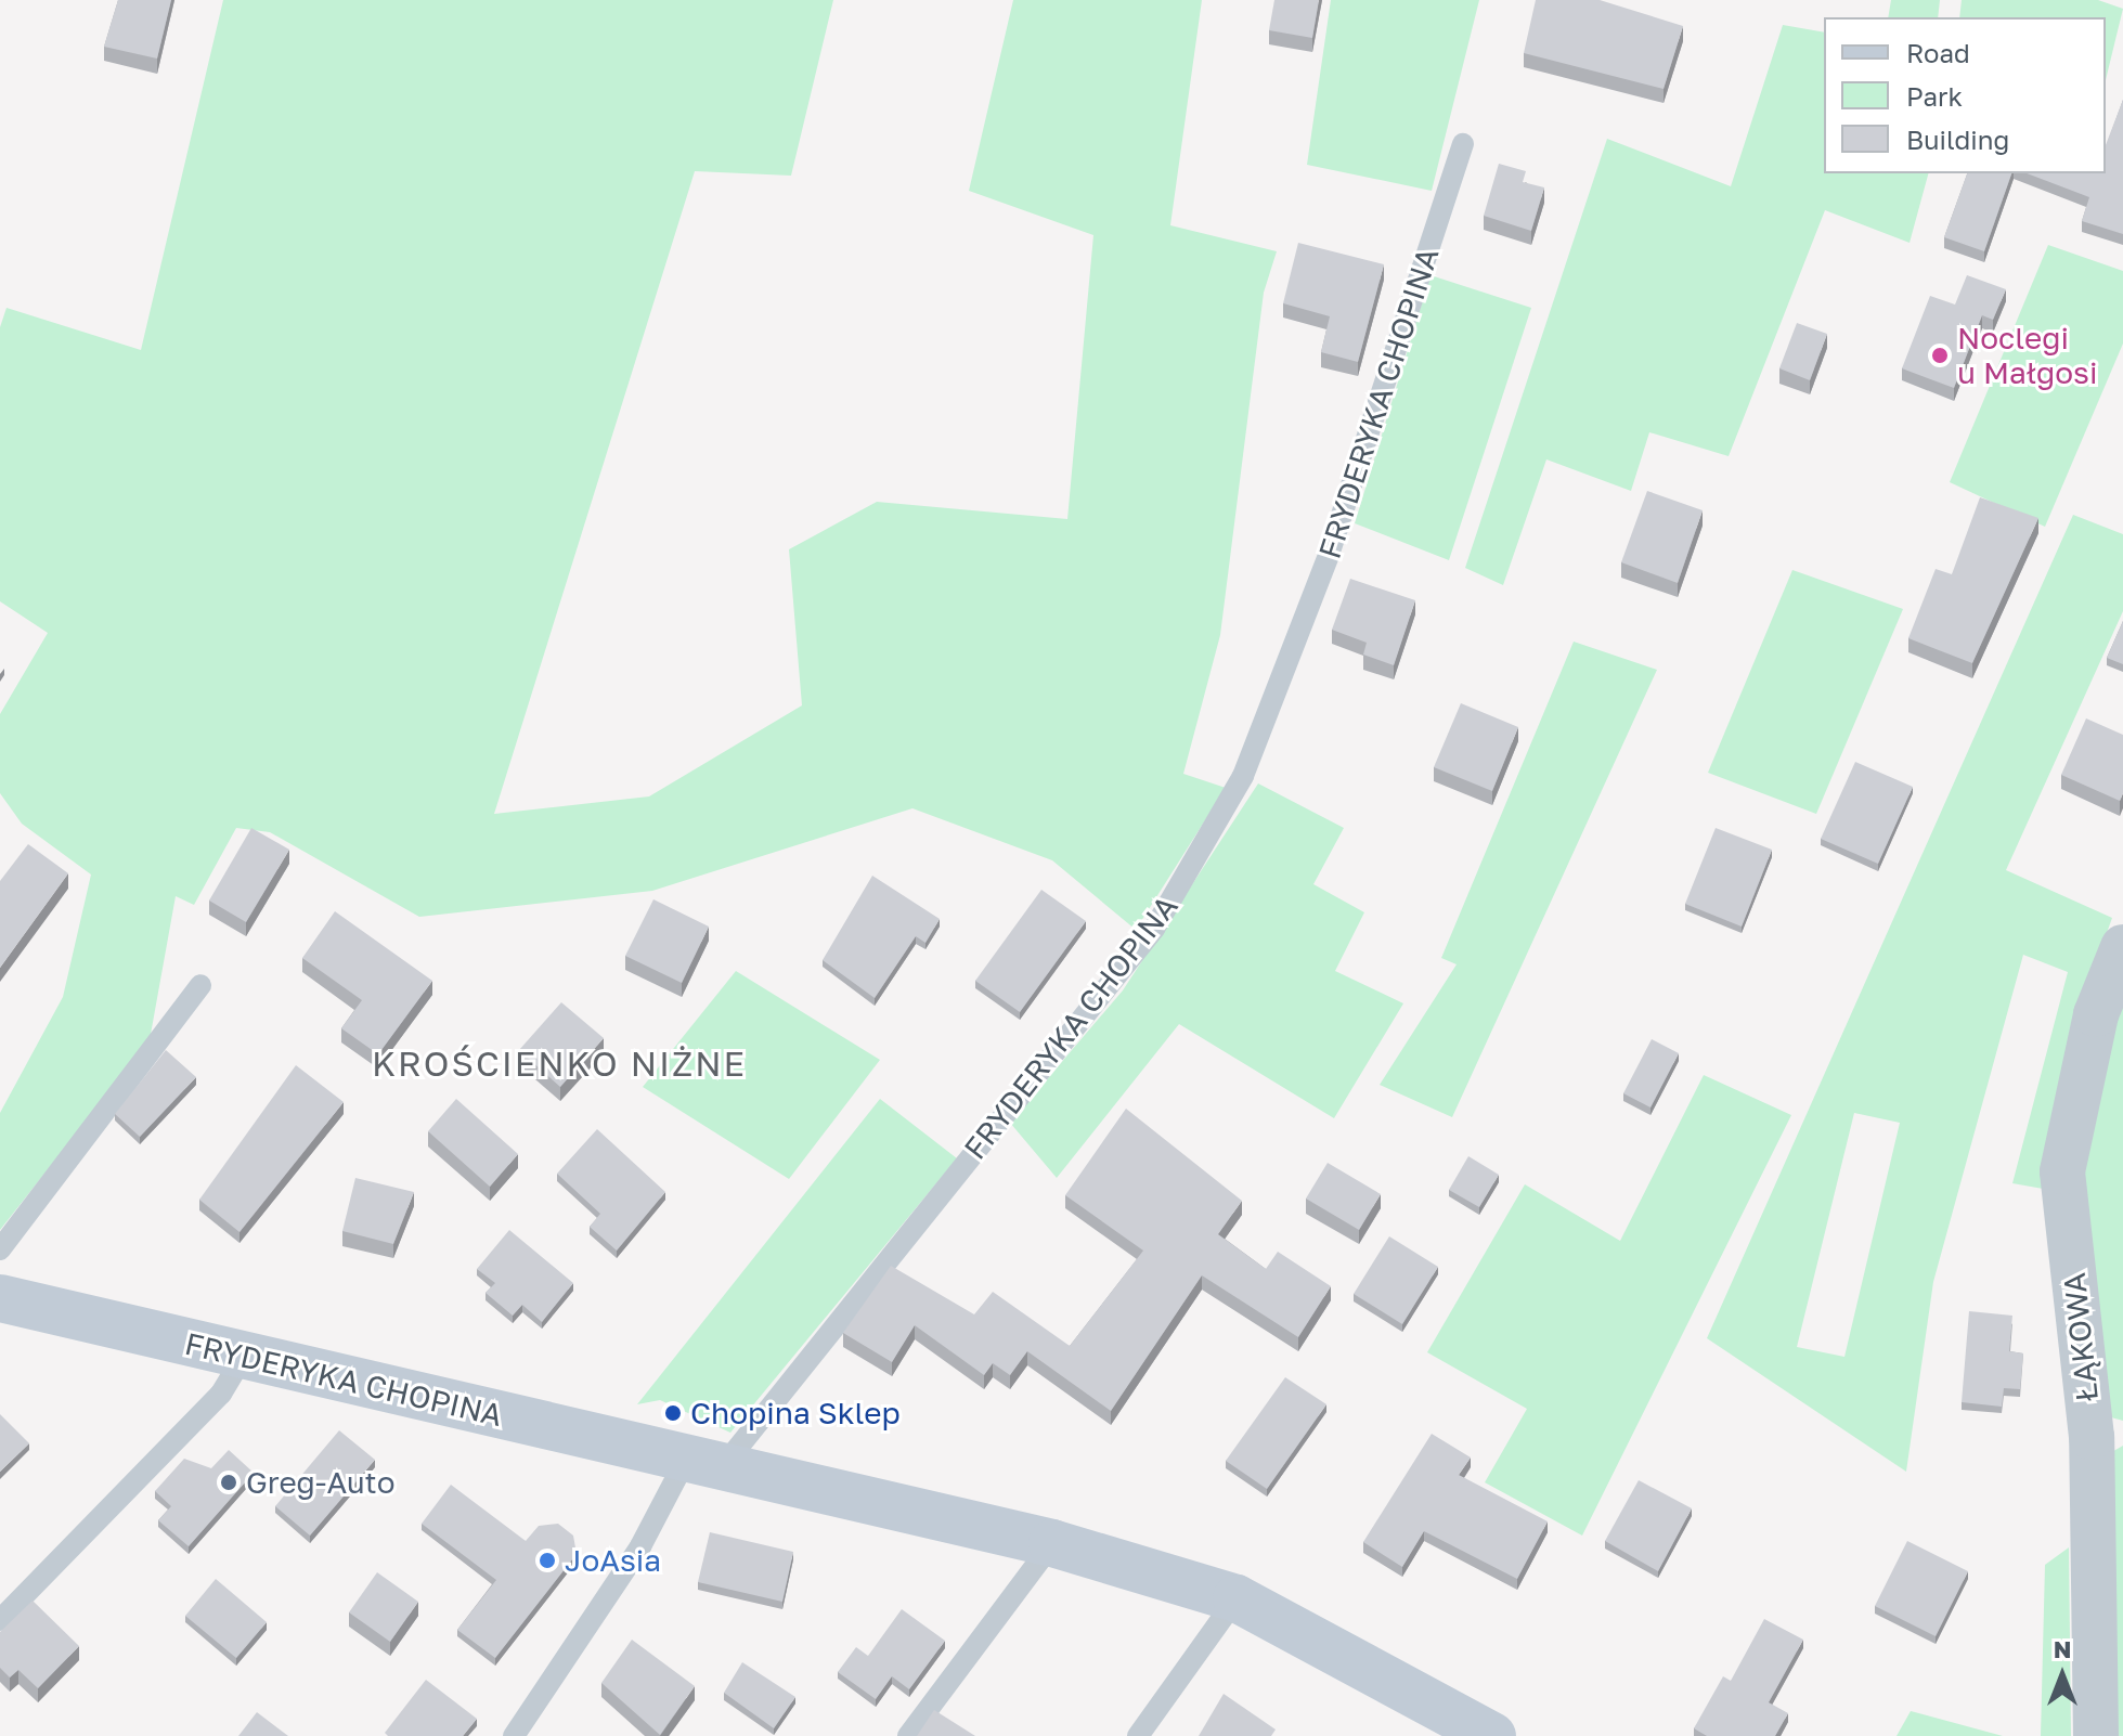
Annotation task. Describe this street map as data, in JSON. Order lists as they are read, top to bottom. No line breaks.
{"streets":{"street":["FRYDERYKA CHOPINA","ŁĄKOWA"]},"districts":["KROŚCIENKO NIŻNE"],"places":["Noclegi u Małgosi","Chopina Sklep","Greg-Auto","JoAsia"],"legend":["Road","Park","Building"],"north":"top"}
